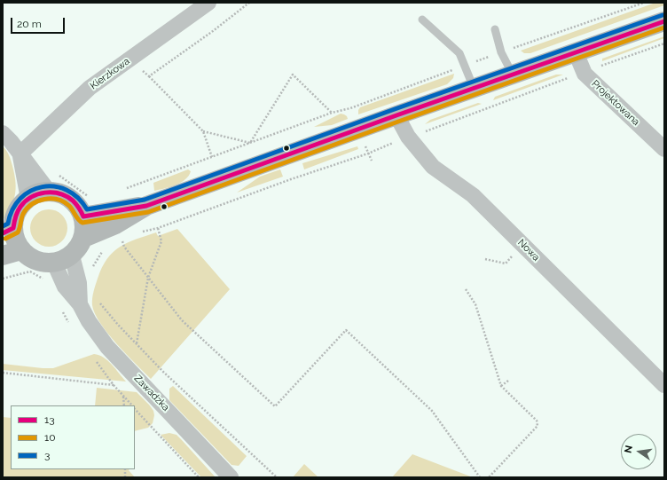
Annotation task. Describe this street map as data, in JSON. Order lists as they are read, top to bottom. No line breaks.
{"streets":{"street":["Kierzkowa","Projektowana","Nowa","Zawadzka"]},"lines":["transit line 3","transit line 13","transit line 10"],"legend":["13","10","3"],"scale_bar":"20 m","north":"left"}
